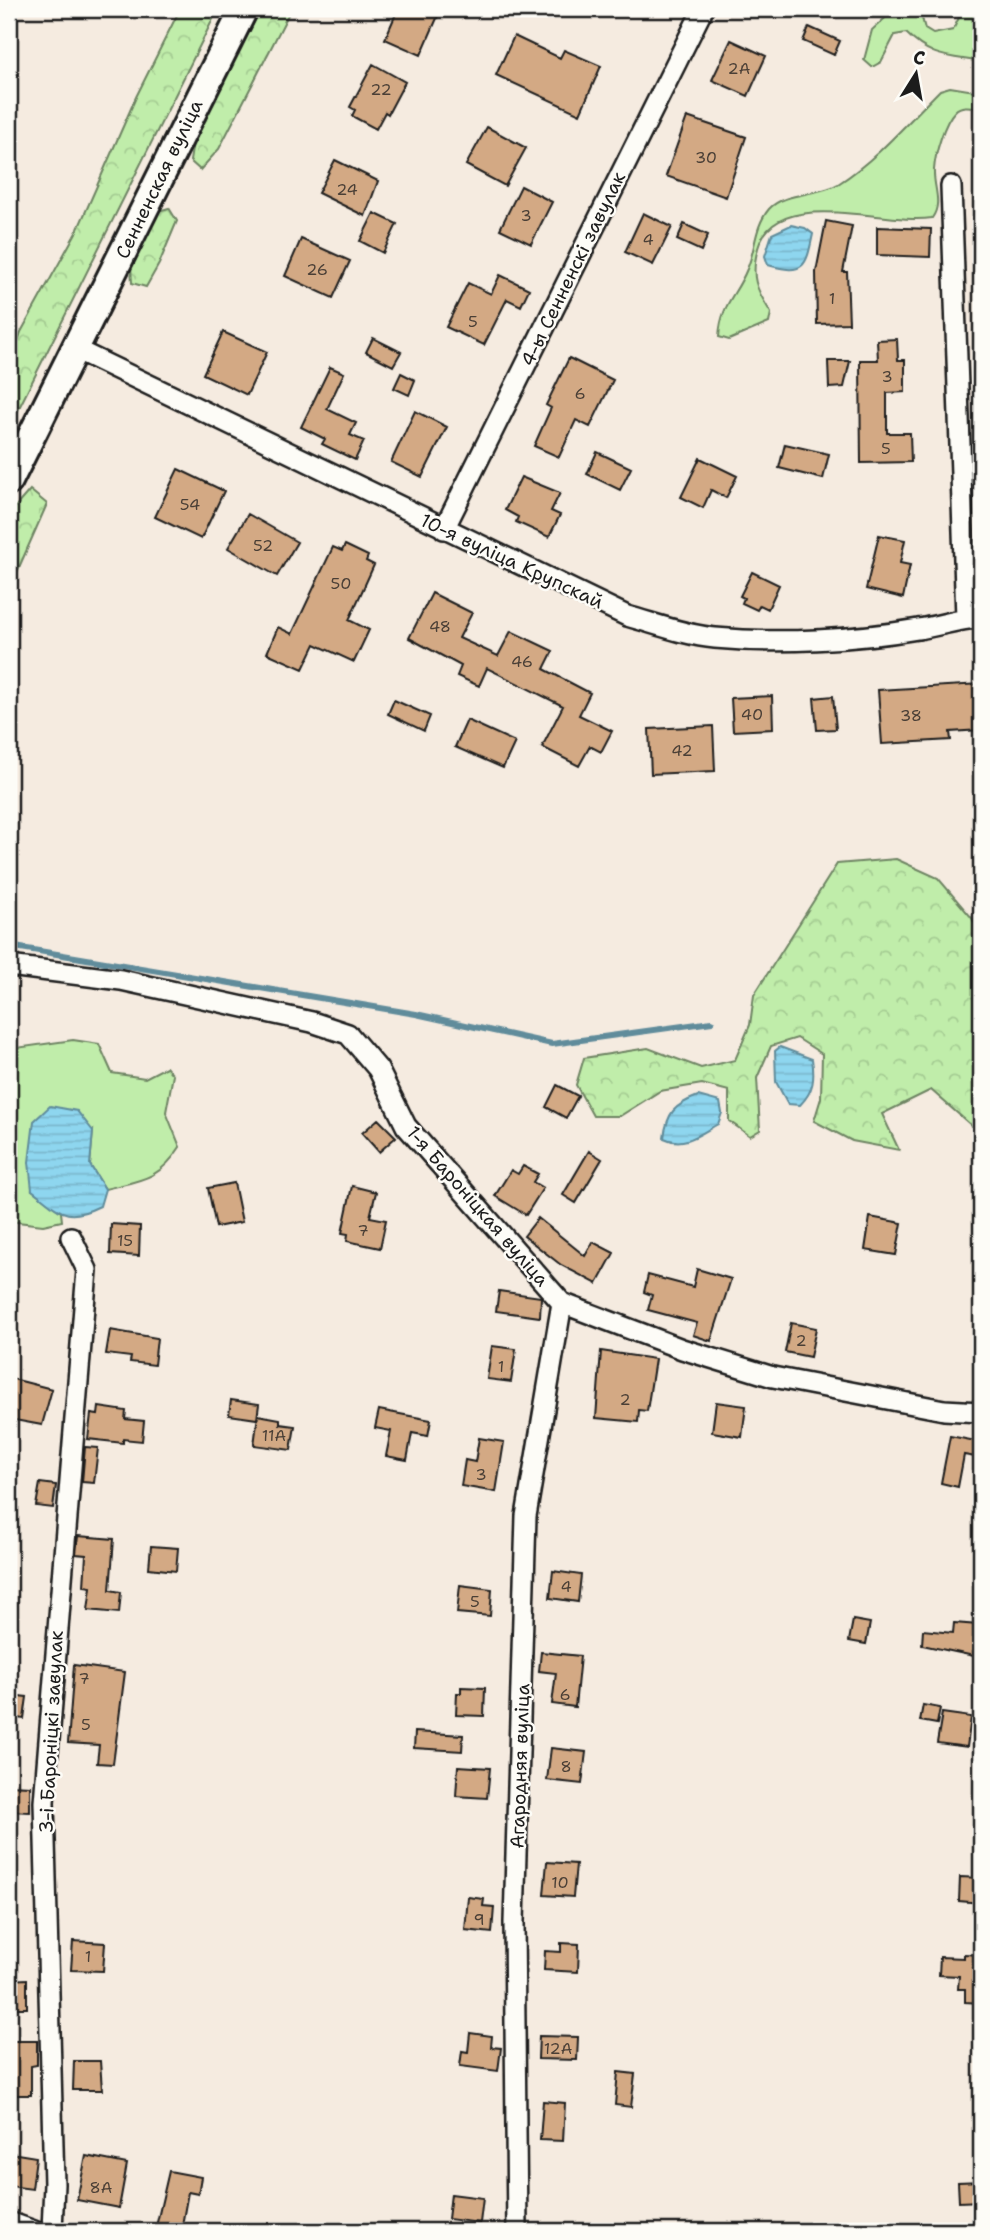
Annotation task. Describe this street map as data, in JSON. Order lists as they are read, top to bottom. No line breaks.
{"streets":{"main road":["Сенненская вуліца"],"street":["4-ы Сенненскі завулак","10-я вуліца Крупскай","1-я Бароніцкая вуліца","3-і Бароніцкі завулак","Агародняя вуліца"]},"crossings":[["Сенненская вуліца","10-я вуліца Крупскай"],["4-ы Сенненскі завулак","10-я вуліца Крупскай"],["1-я Бароніцкая вуліца","Агародняя вуліца"]],"house_numbers":["2А","22","30","24","3","4","26","1","5","3","6","5","54","52","50","48","46","40","38","42","7","15","2","1","2","11А","3","4","5","7","6","5","8","10","9","1","12А","8А"],"north":"top"}
